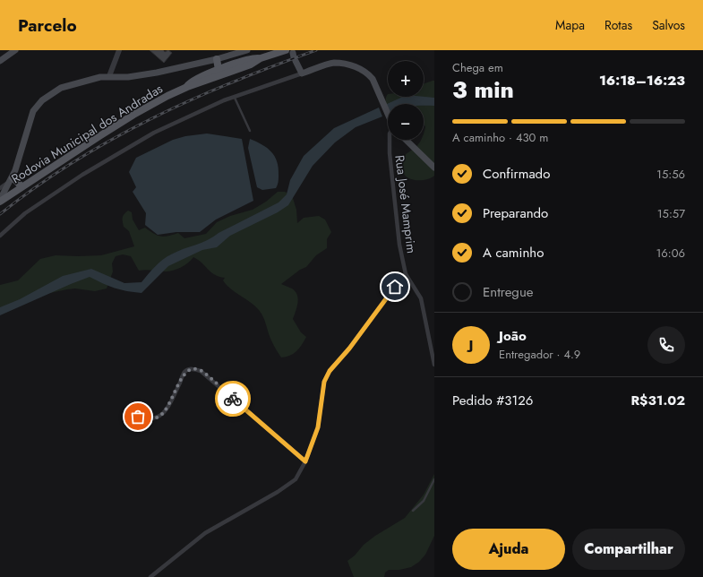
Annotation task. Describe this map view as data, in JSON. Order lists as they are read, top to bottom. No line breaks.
{"streets":{"main road":["Rodovia Municipal dos Andradas"],"street":["Rua José Mamprim"]},"page":{"header":"Parcelo","nav":["Mapa","Rotas","Salvos"],"heading":["3 min","Chega em","16:18–16:23"],"panel":["João","Entregador · 4.9","Pedido #3126","R$31.02"],"map_buttons":["+","−"],"bar":"A caminho · 430 m","list":[["Confirmado","15:56"],["Preparando","15:57"],["A caminho","16:06"],"Entregue"],"round":"J","buttons":["Ajuda","Compartilhar"]}}
